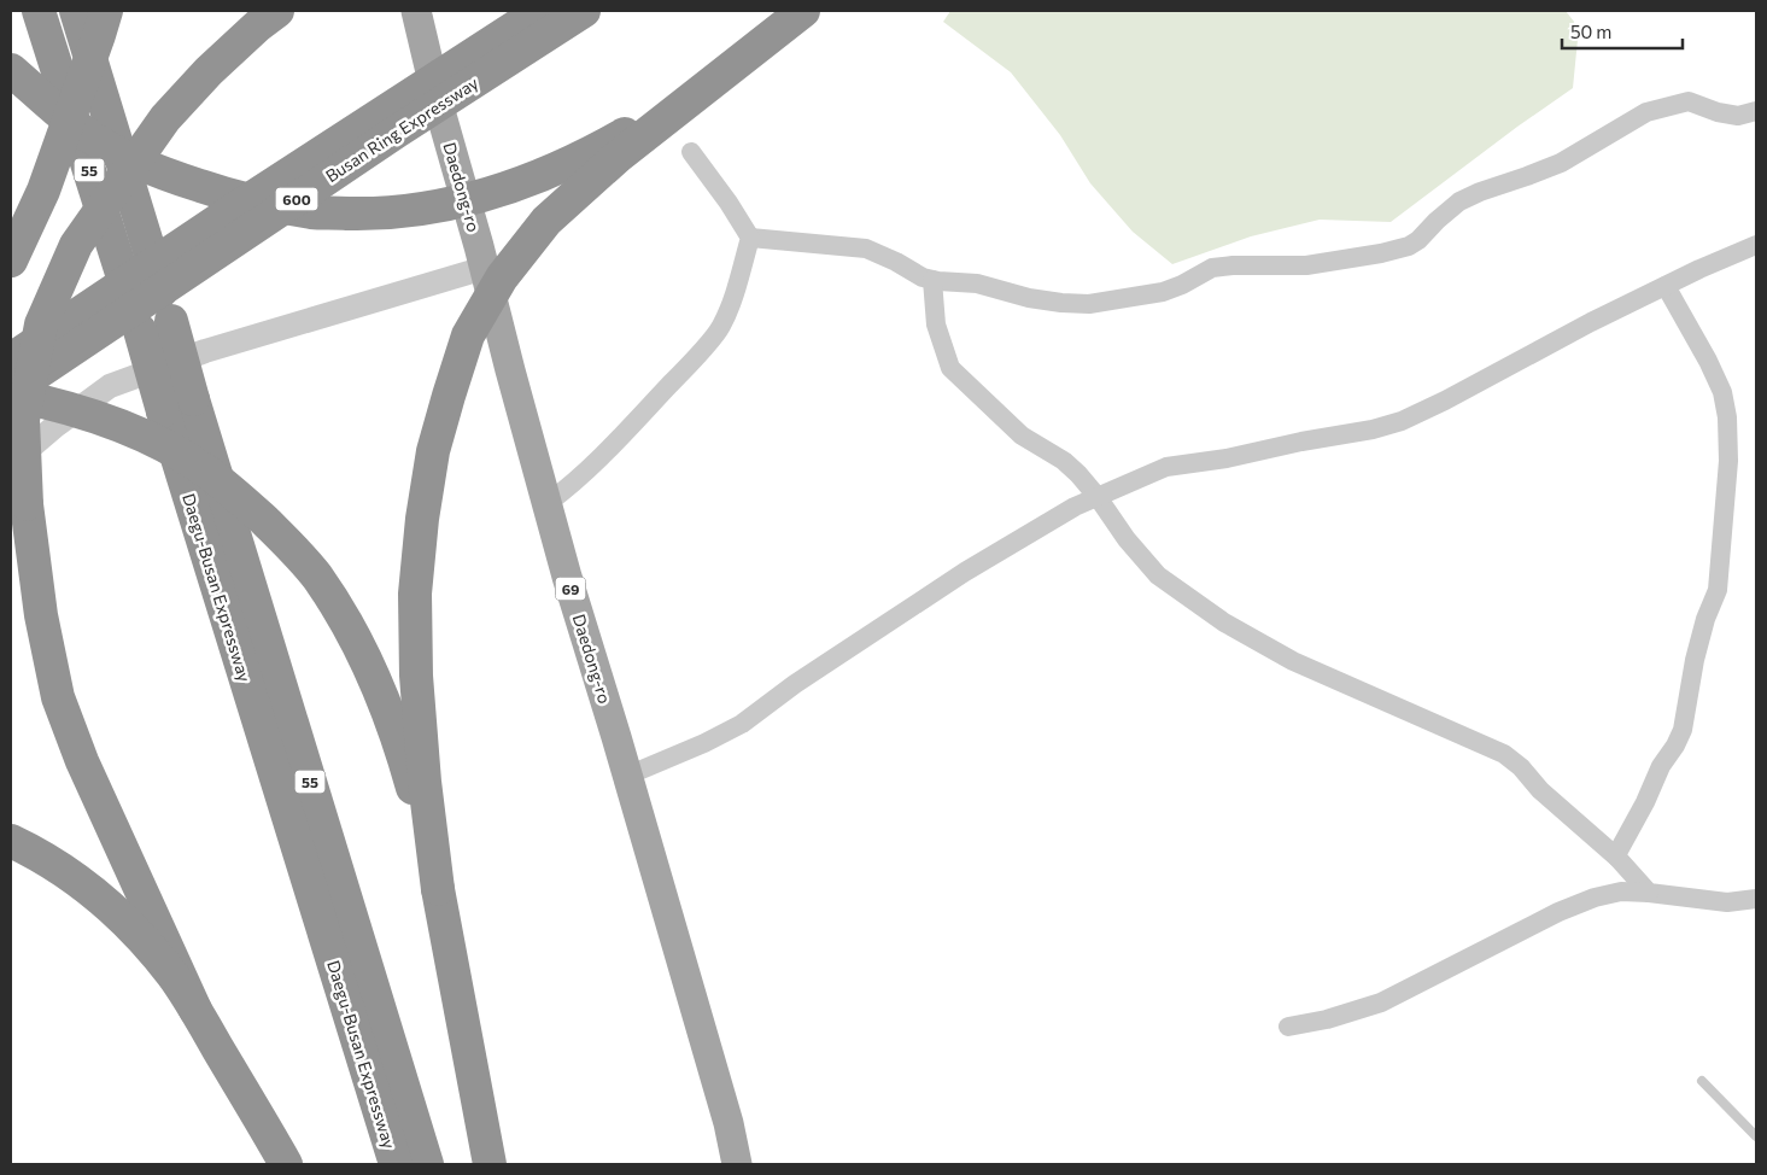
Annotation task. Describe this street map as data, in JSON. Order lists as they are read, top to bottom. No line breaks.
{"streets":{"highway":["Busan Ring Expressway","55","600","Daegu-Busan Expressway"],"main road":["Daedong-ro","69"]},"scale_bar":"50 m"}
